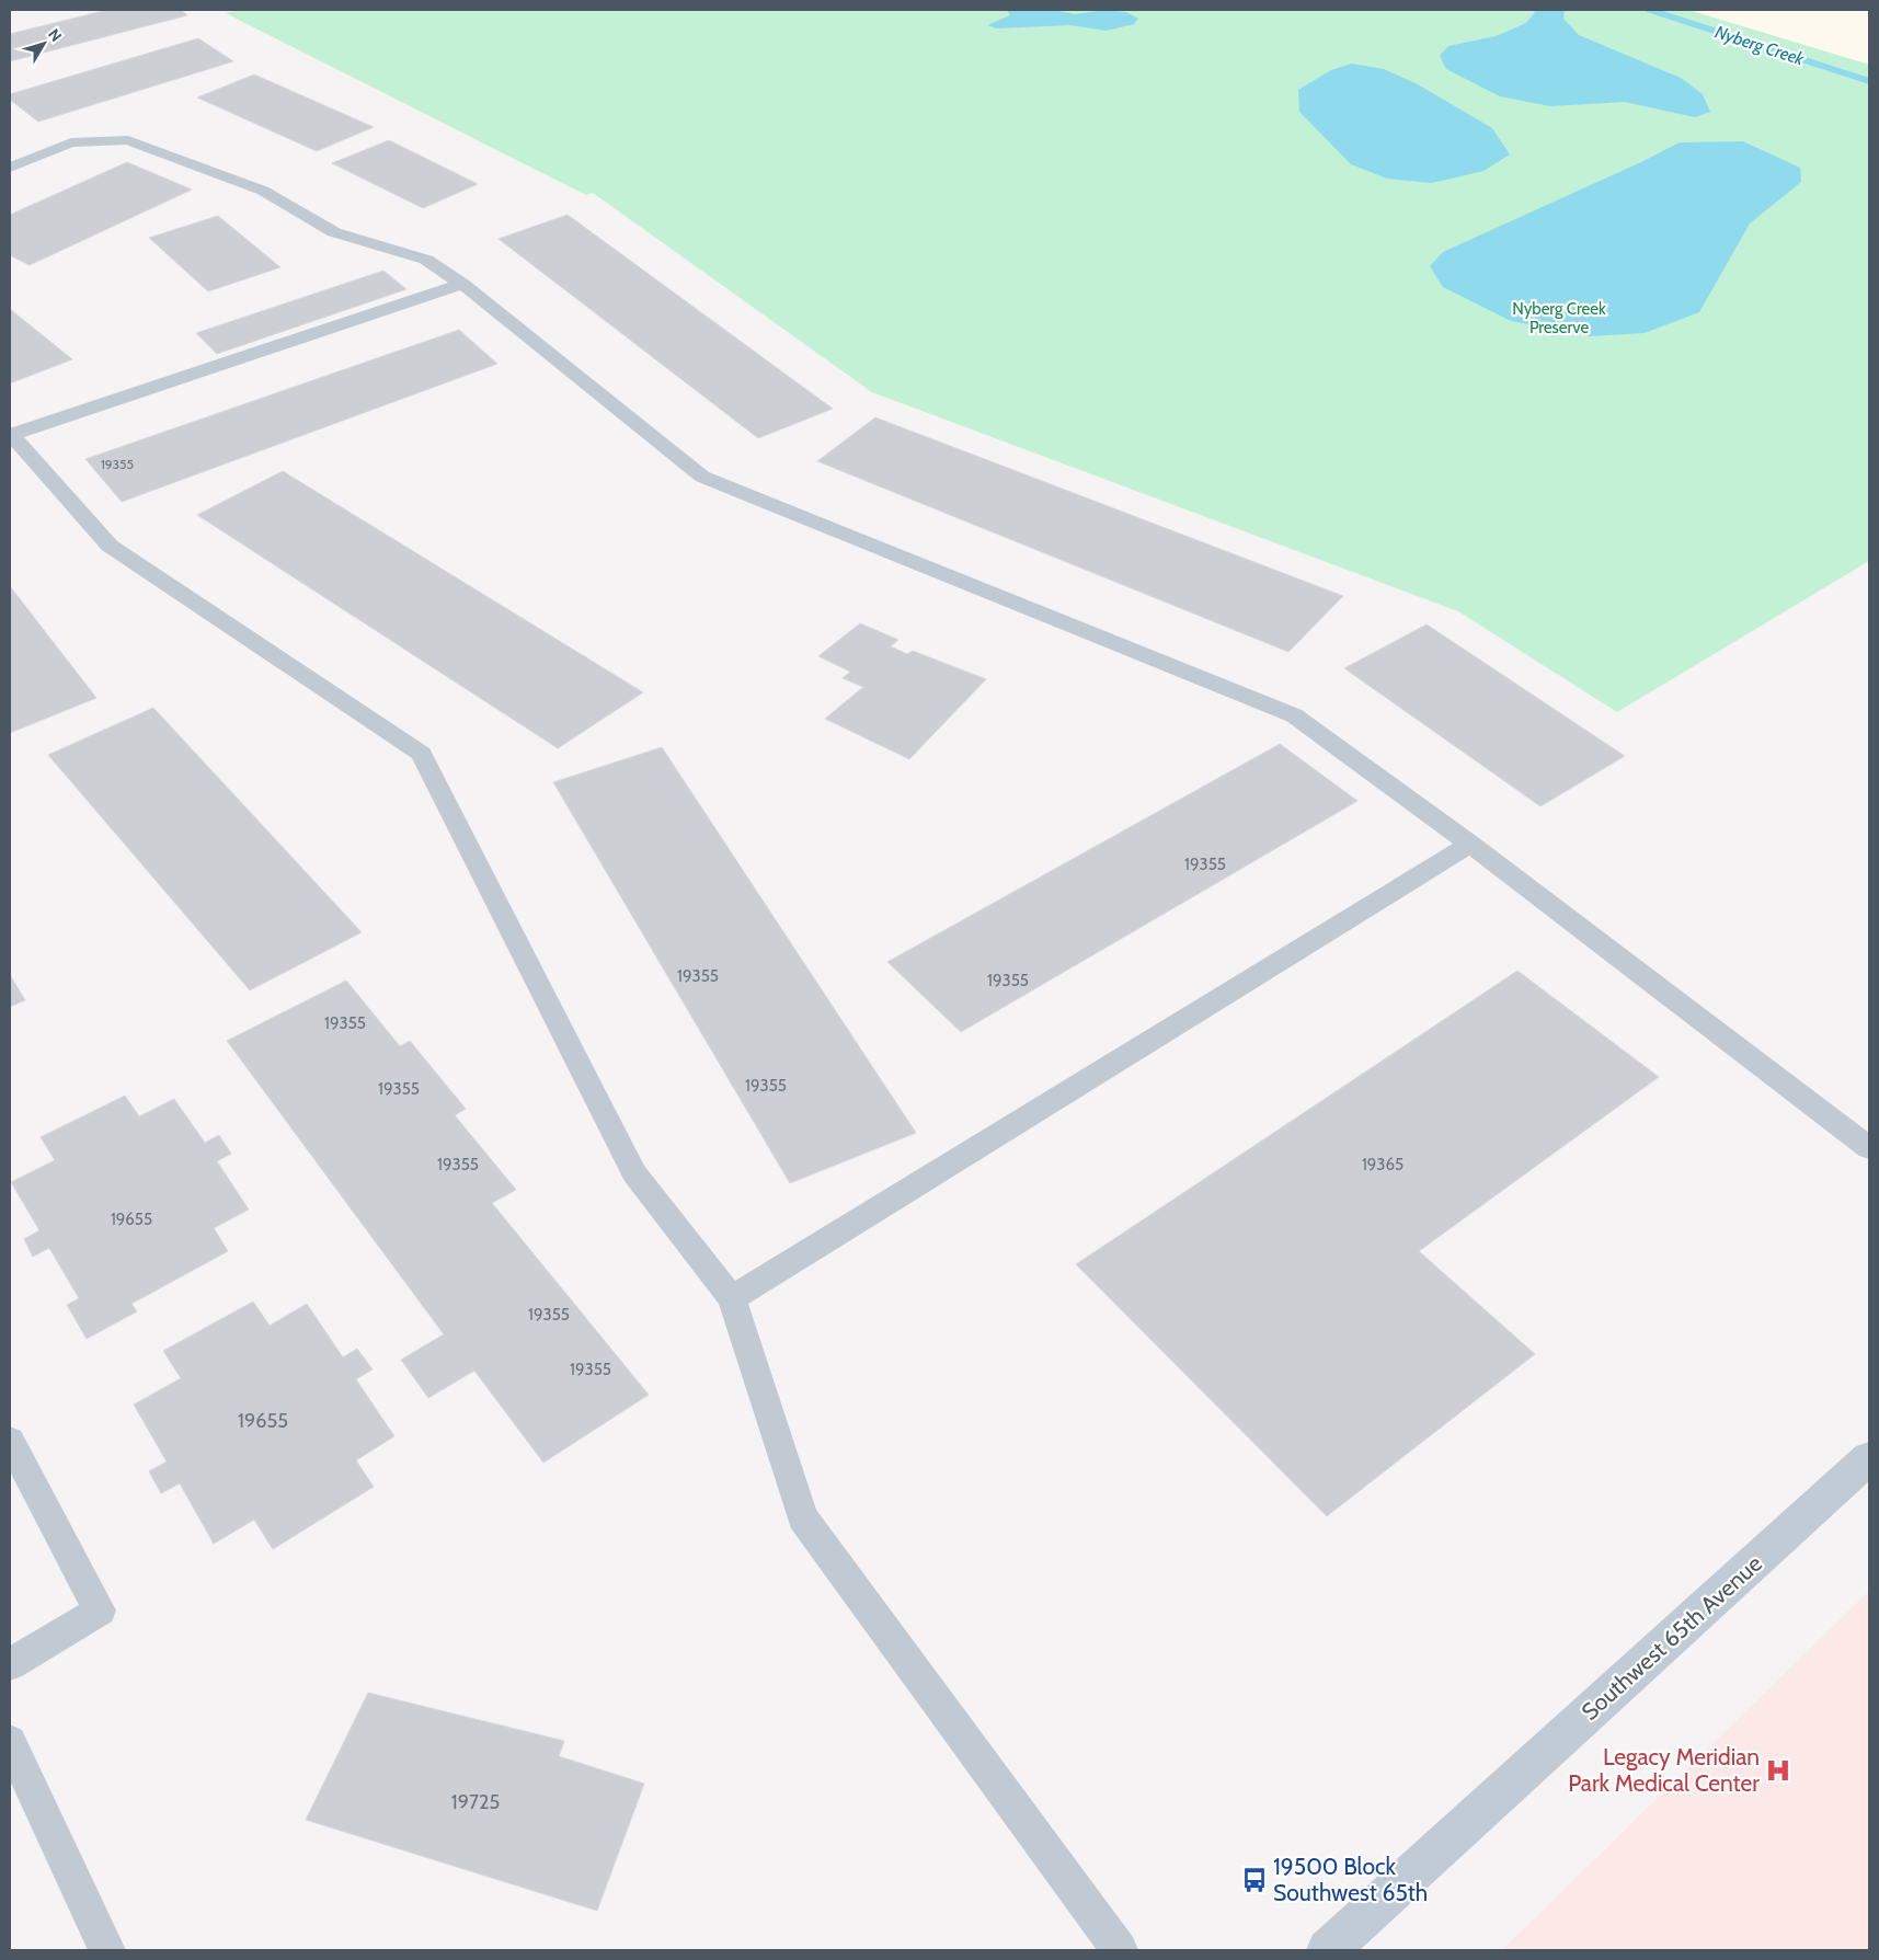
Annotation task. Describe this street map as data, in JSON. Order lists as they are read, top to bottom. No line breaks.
{"streets":{"main road":["Southwest 65th Avenue"]},"water":["Nyberg Creek"],"parks":["Nyberg Creek Preserve"],"places":{"hospital":["Legacy Meridian Park Medical Center"],"bus stop":["19500 Block Southwest 65th"]},"house_numbers":["19355","19355","19355","19355","19355","19355","19355","19355","19365","19655","19355","19355","19655","19725"],"north":"top right"}
